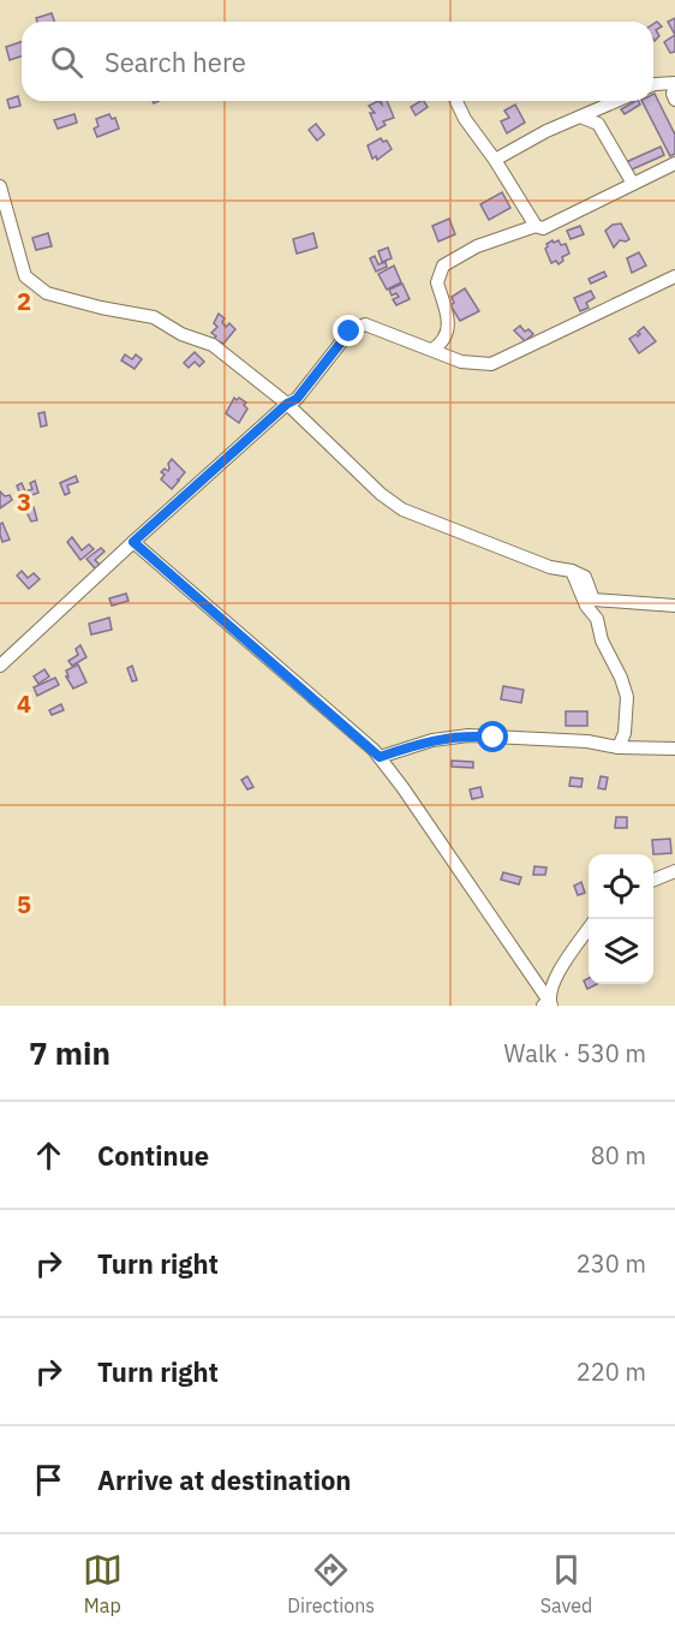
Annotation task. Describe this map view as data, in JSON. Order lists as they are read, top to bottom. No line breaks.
{"page":{"search":"Search here","heading":["7 min","Walk · 530 m"],"list":[["Continue","80 m"],["Turn right","230 m"],["Turn right","220 m"],"Arrive at destination"],"nav":["Map","Directions","Saved"]},"grid":{"rows":["2","3","4","5"]}}
